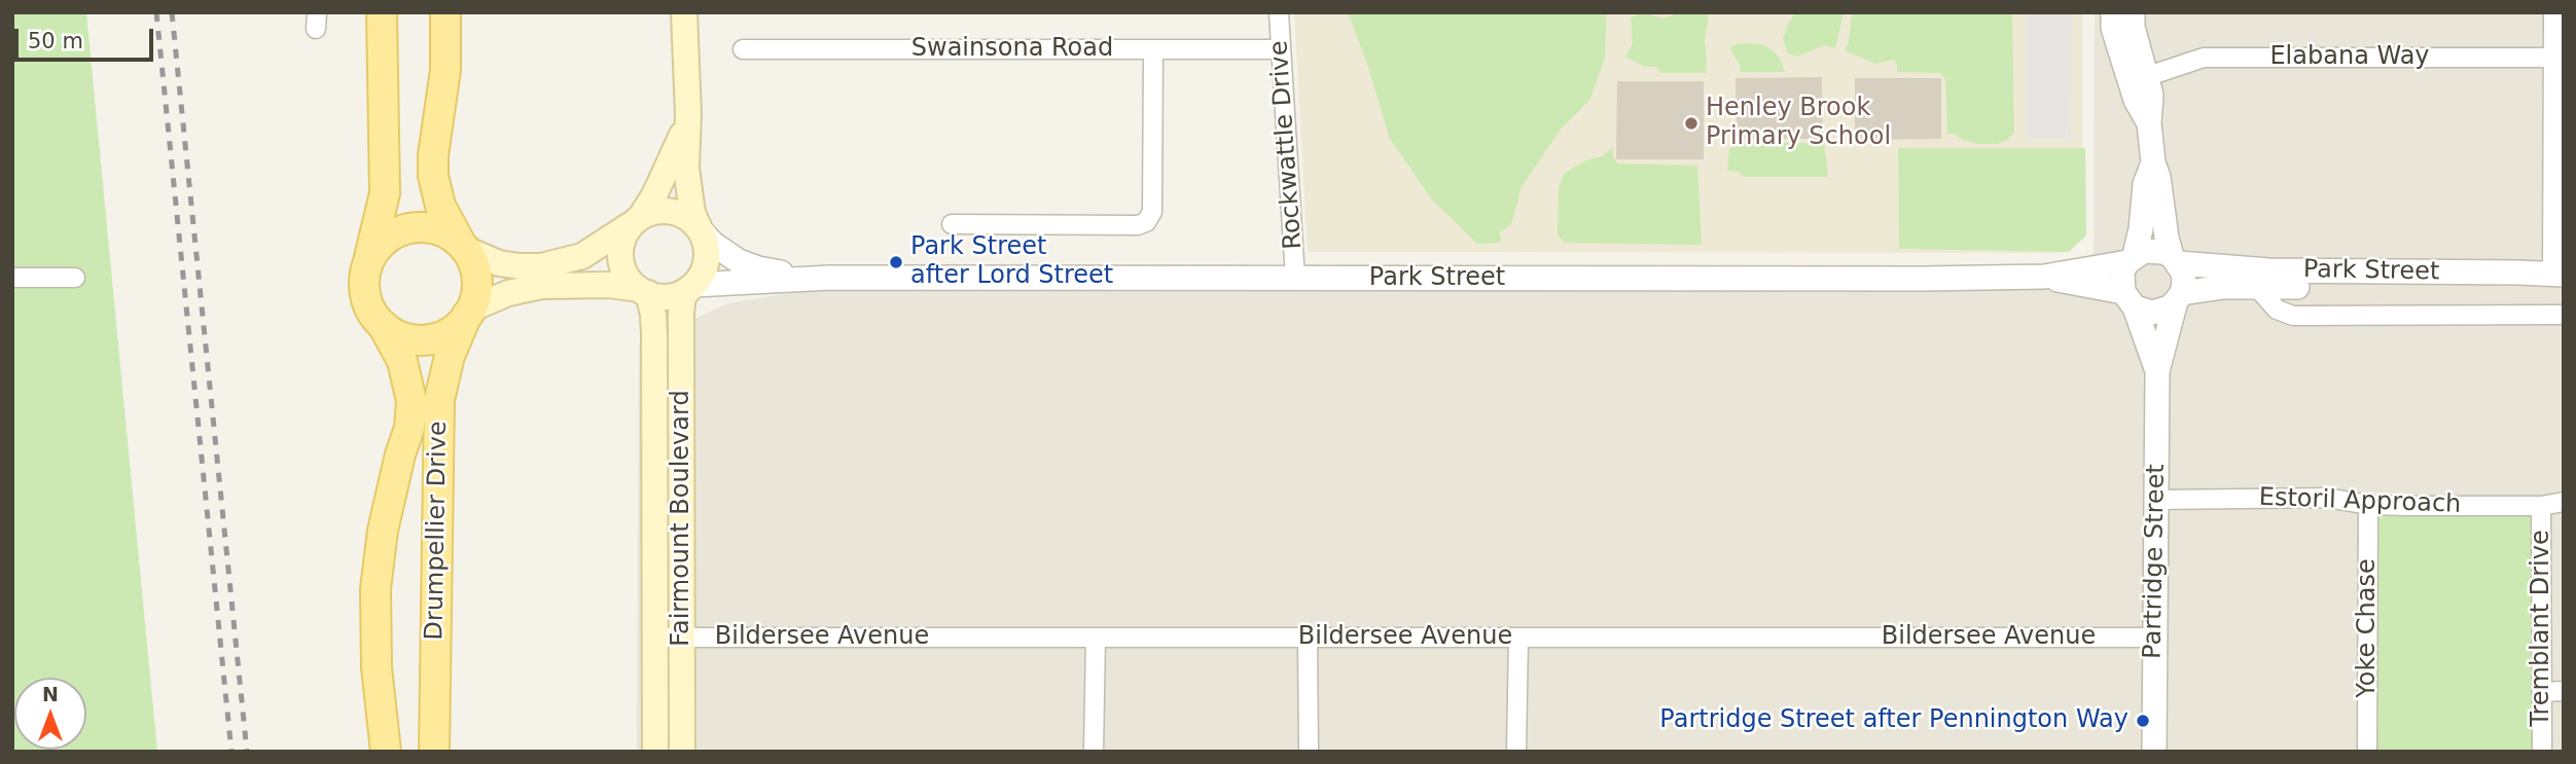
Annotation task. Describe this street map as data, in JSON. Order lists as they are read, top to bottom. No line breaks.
{"streets":{"main road":["Fairmount Boulevard","Drumpellier Drive"],"street":["Swainsona Road","Elabana Way","Rockwattle Drive","Park Street","Estoril Approach","Partridge Street","Yoke Chase","Tremblant Drive","Bildersee Avenue"]},"crossings":[["Swainsona Road","Rockwattle Drive"],["Rockwattle Drive","Park Street"],["Park Street","Fairmount Boulevard"],["Park Street","Partridge Street"],["Estoril Approach","Partridge Street"],["Estoril Approach","Yoke Chase"],["Estoril Approach","Tremblant Drive"],["Fairmount Boulevard","Bildersee Avenue"],["Partridge Street","Bildersee Avenue"]],"places":["Henley Brook Primary School","Park Street after Lord Street","Partridge Street after Pennington Way"],"scale_bar":"50 m","north":"top"}
